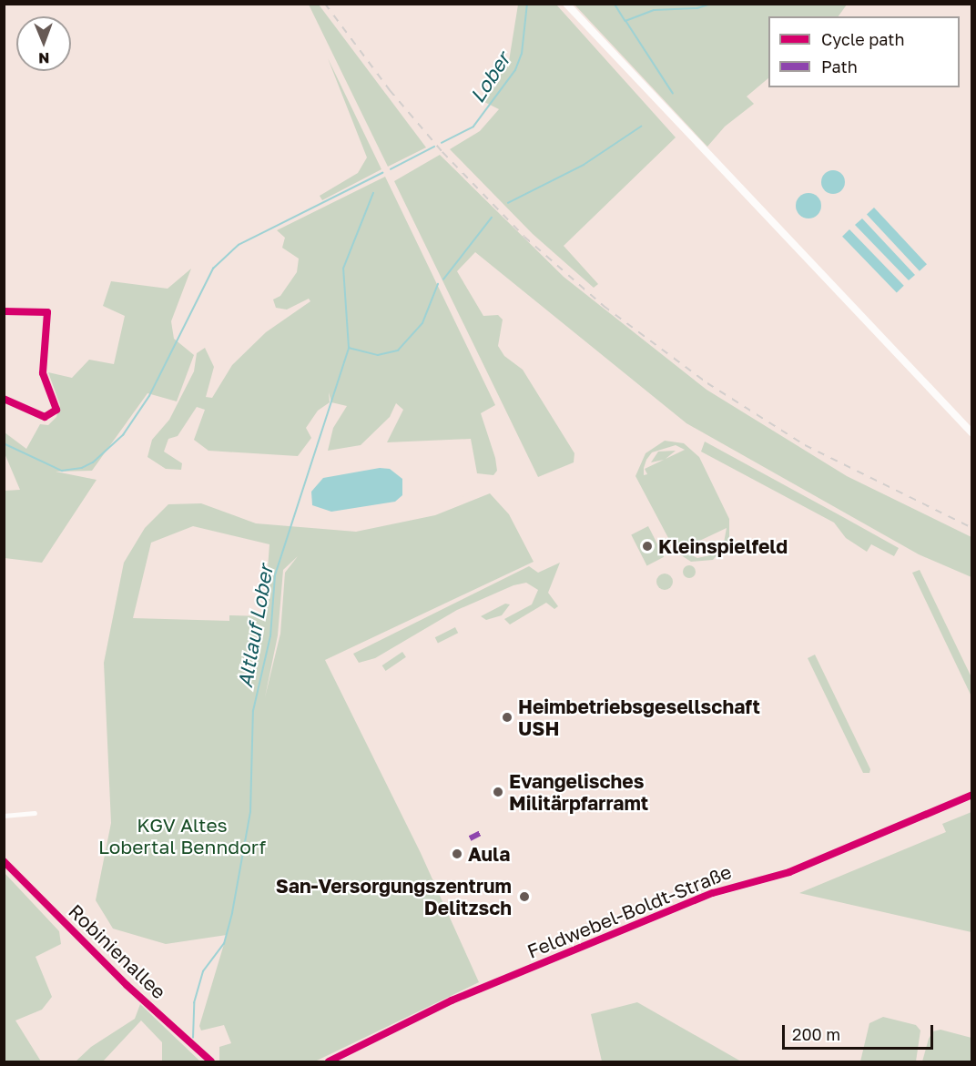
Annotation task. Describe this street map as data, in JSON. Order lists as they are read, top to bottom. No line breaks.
{"streets":{"street":["Feldwebel-Boldt-Straße","Robinienallee"]},"water":["Lober","Altlauf Lober"],"parks":["KGV Altes Lobertal Benndorf"],"places":["Kleinspielfeld","Heimbetriebsgesellschaft USH","Evangelisches Militärpfarramt","Aula","San-Versorgungszentrum Delitzsch"],"legend":["Cycle path","Path"],"scale_bar":"200 m","north":"bottom"}
